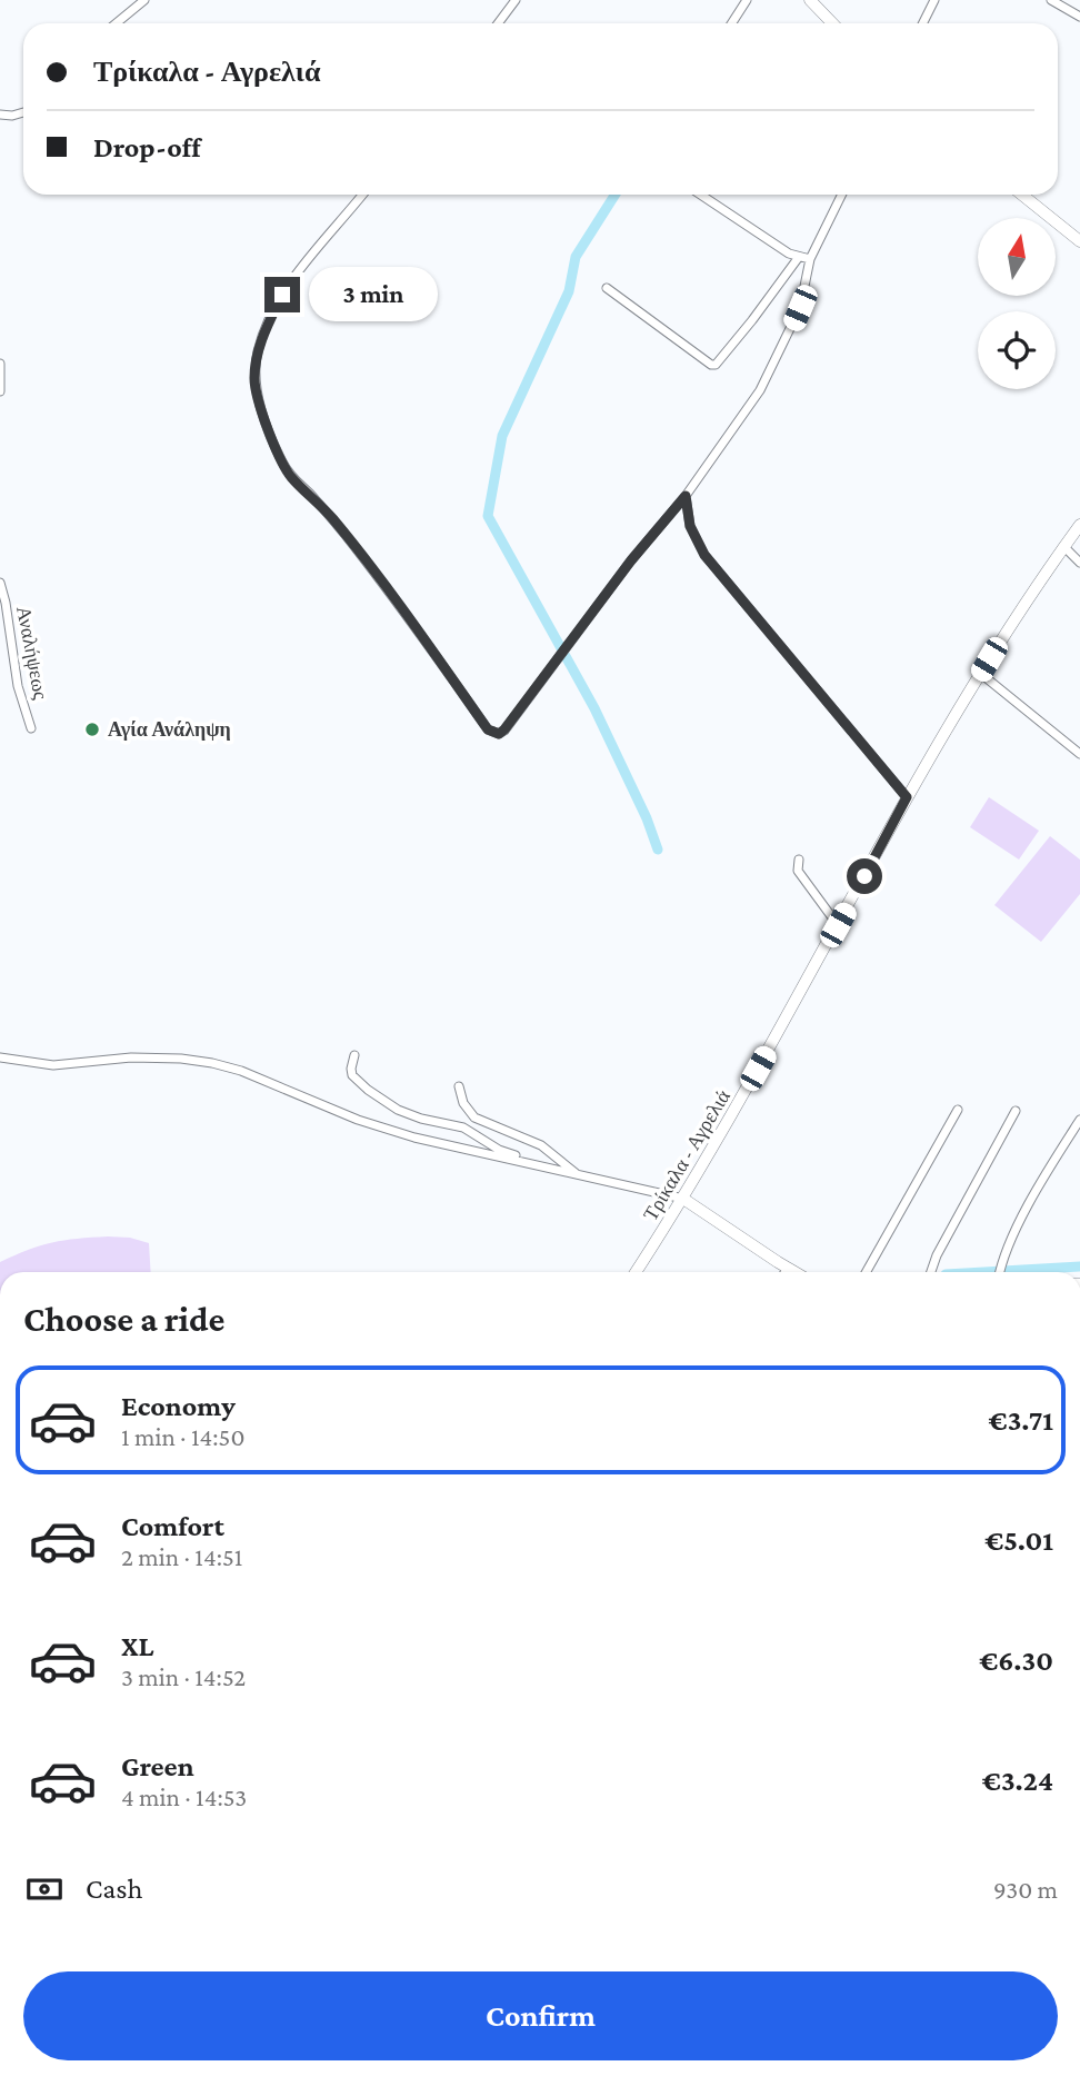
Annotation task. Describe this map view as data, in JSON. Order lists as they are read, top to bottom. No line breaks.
{"streets":{"main road":["Τρίκαλα - Αγρελιά"],"street":["Αναλήψεως"]},"places":["Αγία Ανάληψη"],"north":"top","page":{"banner":["Τρίκαλα - Αγρελιά","Drop-off"],"bubble":"3 min","heading":"Choose a ride","list":[{"name":"Economy","note":"1 min · 14:50","value":"€3.71"},{"name":"Comfort","note":"2 min · 14:51","value":"€5.01"},{"name":"XL","note":"3 min · 14:52","value":"€6.30"},{"name":"Green","note":"4 min · 14:53","value":"€3.24"}],"pay":["Cash","930 m"],"buttons":"Confirm"}}
